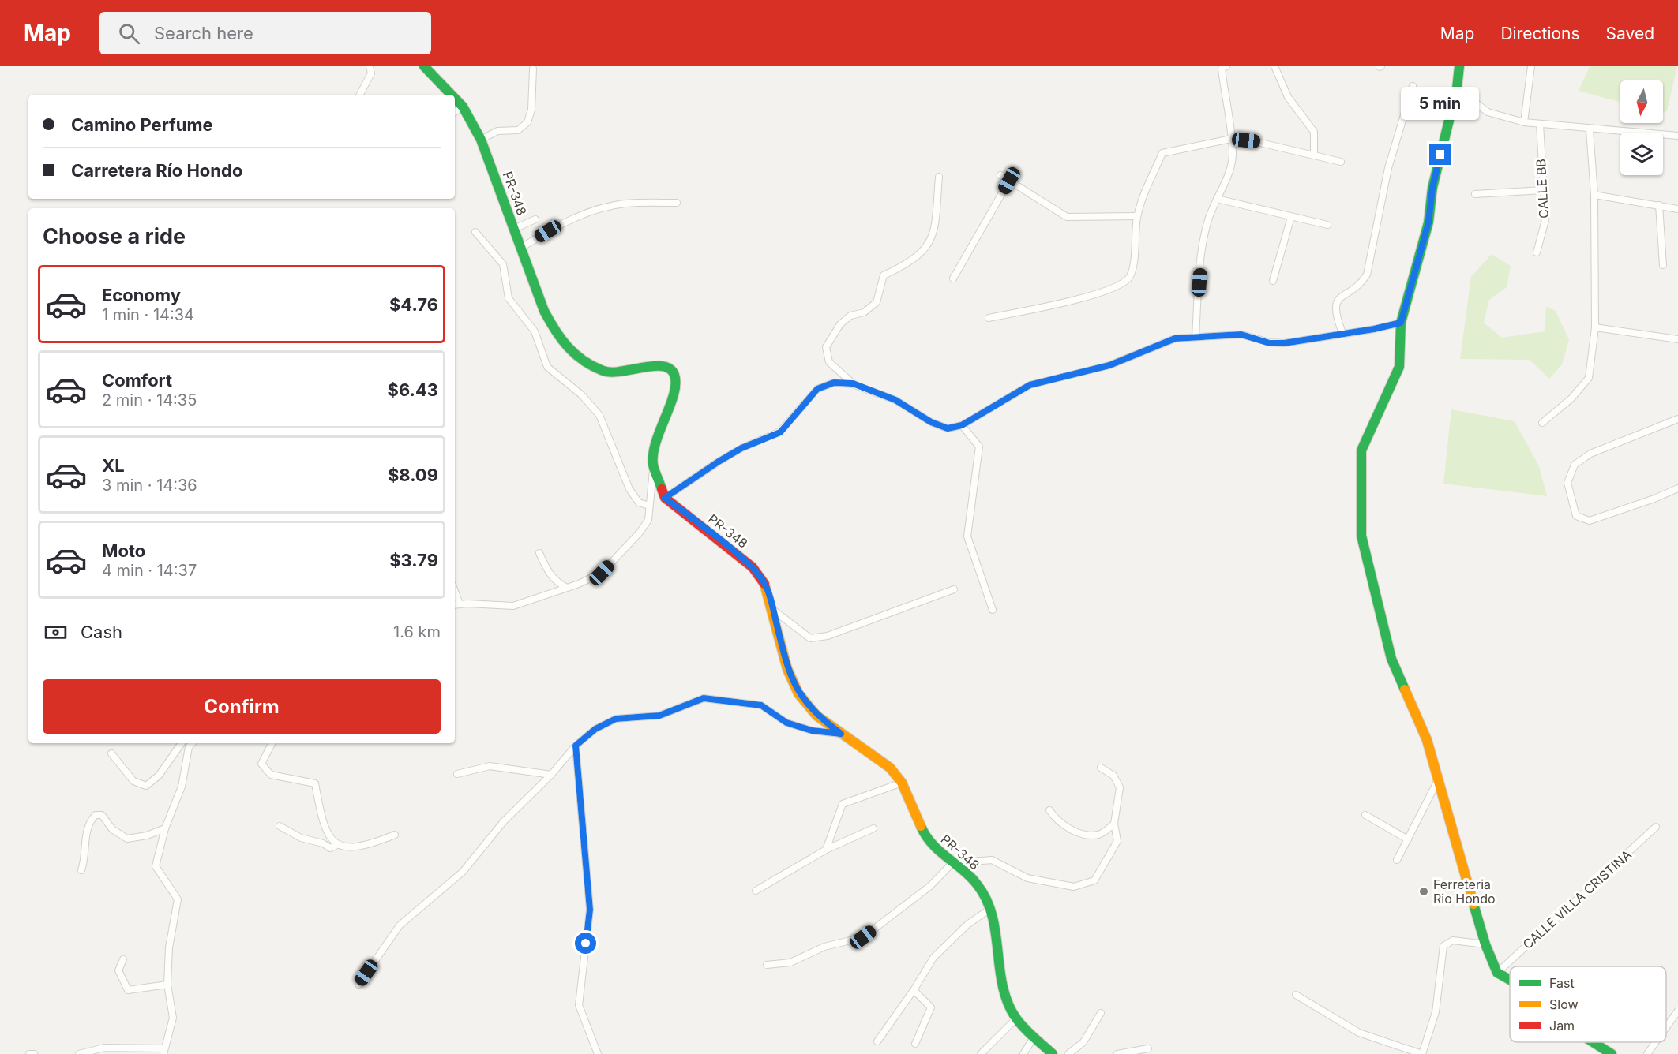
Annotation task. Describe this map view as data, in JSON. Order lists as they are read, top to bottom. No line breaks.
{"streets":{"street":["CALLE BB","PR-348","CALLE VILLA CRISTINA"]},"places":["Ferreteria Rio Hondo"],"legend":["Fast","Slow","Jam"],"north":"bottom","page":{"header":"Map","search":"Search here","nav":["Map","Directions","Saved"],"bubble":"5 min","banner":["Camino Perfume","Carretera Río Hondo"],"heading":"Choose a ride","list":[{"name":"Economy","note":"1 min · 14:34","value":"$4.76"},{"name":"Comfort","note":"2 min · 14:35","value":"$6.43"},{"name":"XL","note":"3 min · 14:36","value":"$8.09"},{"name":"Moto","note":"4 min · 14:37","value":"$3.79"}],"pay":["Cash","1.6 km"],"buttons":"Confirm"}}
